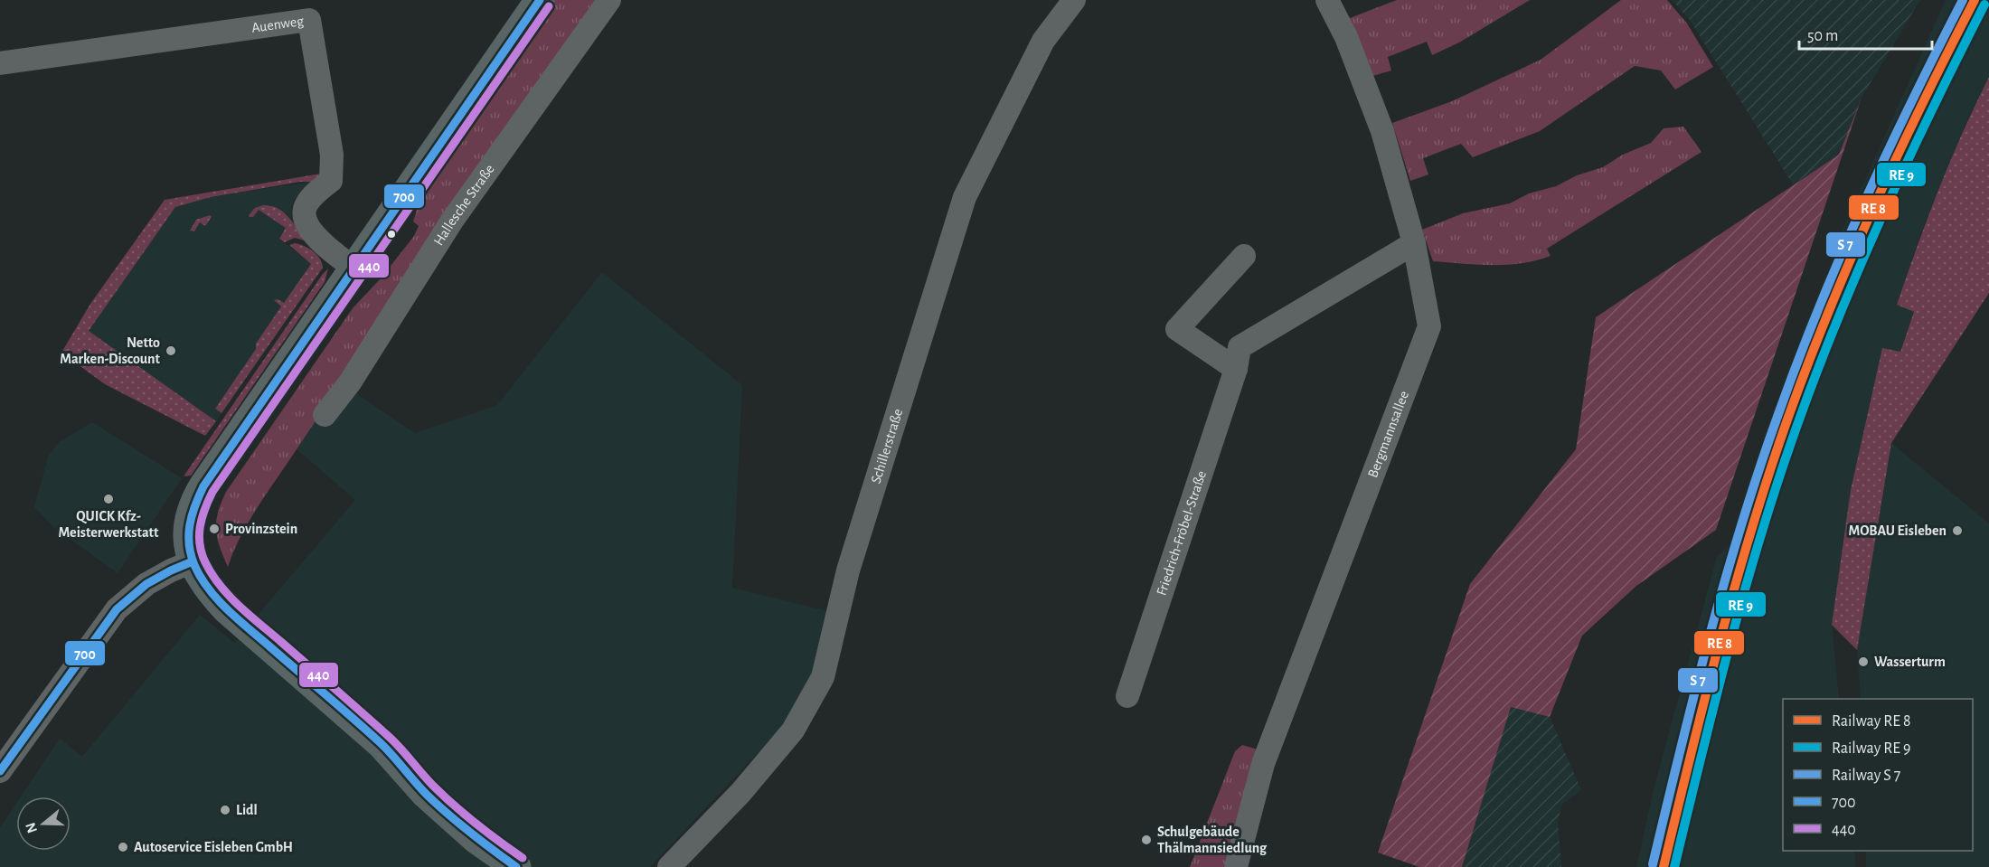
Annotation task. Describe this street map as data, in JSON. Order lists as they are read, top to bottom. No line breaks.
{"streets":{"street":["Auenweg","Hallesche Straße","Bergmannsallee","Schillerstraße","Friedrich-Fröbel-Straße"]},"crossings":[["Bergmannsallee","Friedrich-Fröbel-Straße"]],"places":["Netto Marken-Discount","QUICK Kfz- Meisterwerkstatt","Provinzstein","MOBAU Eisleben","Wasserturm","Lidl","Schulgebäude Thälmannsiedlung","Autoservice Eisleben GmbH"],"lines":["transit line 700","transit line 440"],"legend":["Railway RE 8","Railway RE 9","Railway S 7","700","440"],"scale_bar":"50 m","north":"left"}
